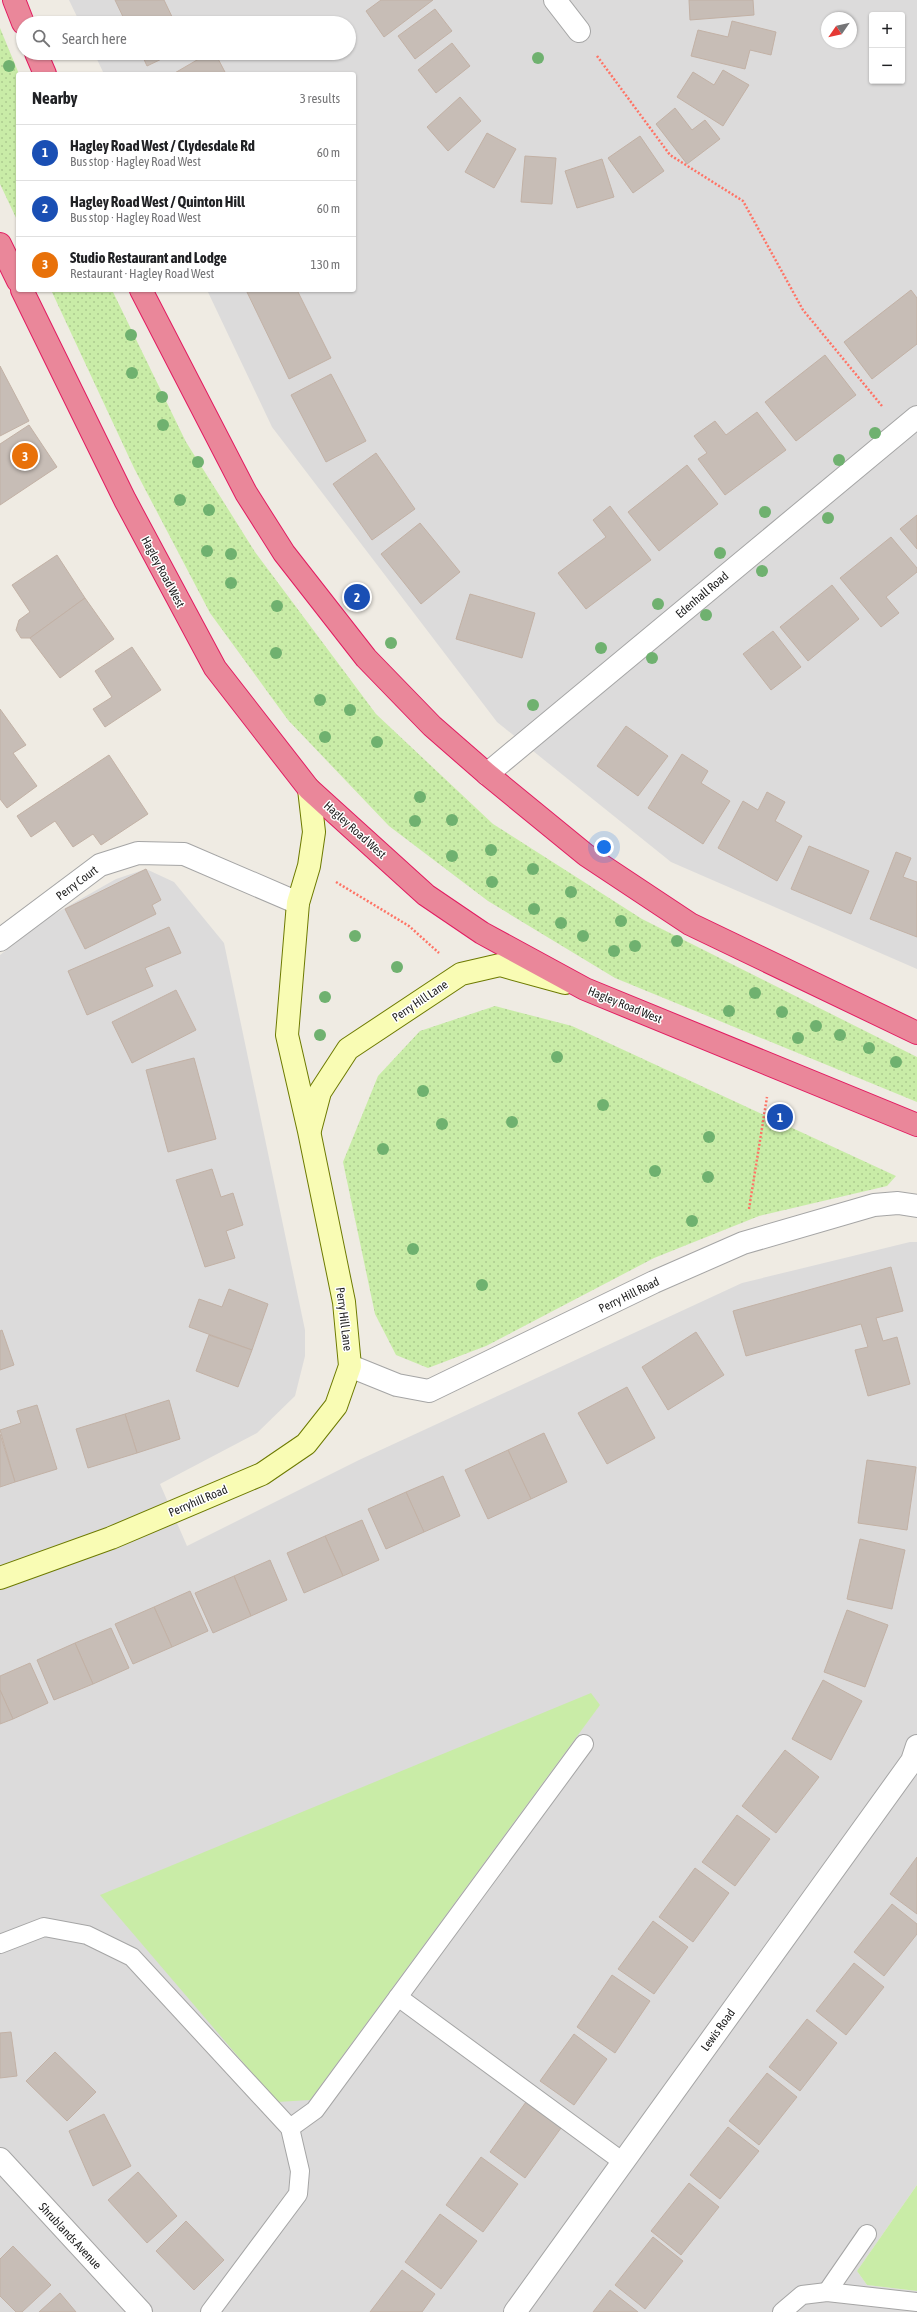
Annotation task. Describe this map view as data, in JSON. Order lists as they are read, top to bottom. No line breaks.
{"streets":{"highway":["Hagley Road West"],"street":["Edenhall Road","Perry Court","Perry Hill Lane","Perry Hill Road","Perryhill Road","Lewis Road","Shrublands Avenue"]},"crossings":[["Hagley Road West","Perry Hill Lane"],["Perry Court","Perry Hill Lane"],["Perry Hill Lane","Perry Hill Road"],["Perry Hill Lane","Perryhill Road"],["Perry Hill Road","Perryhill Road"]],"north":"bottom left","page":{"map_buttons":["+","−"],"search":"Search here","heading":["Nearby","3 results"],"list":[{"mark":"1","name":"Hagley Road West / Clydesdale Rd","note":"Bus stop · Hagley Road West","value":"60 m"},{"mark":"2","name":"Hagley Road West / Quinton Hill","note":"Bus stop · Hagley Road West","value":"60 m"},{"mark":"3","name":"Studio Restaurant and Lodge","note":"Restaurant · Hagley Road West","value":"130 m"}],"pins":["3","2","1"]}}
